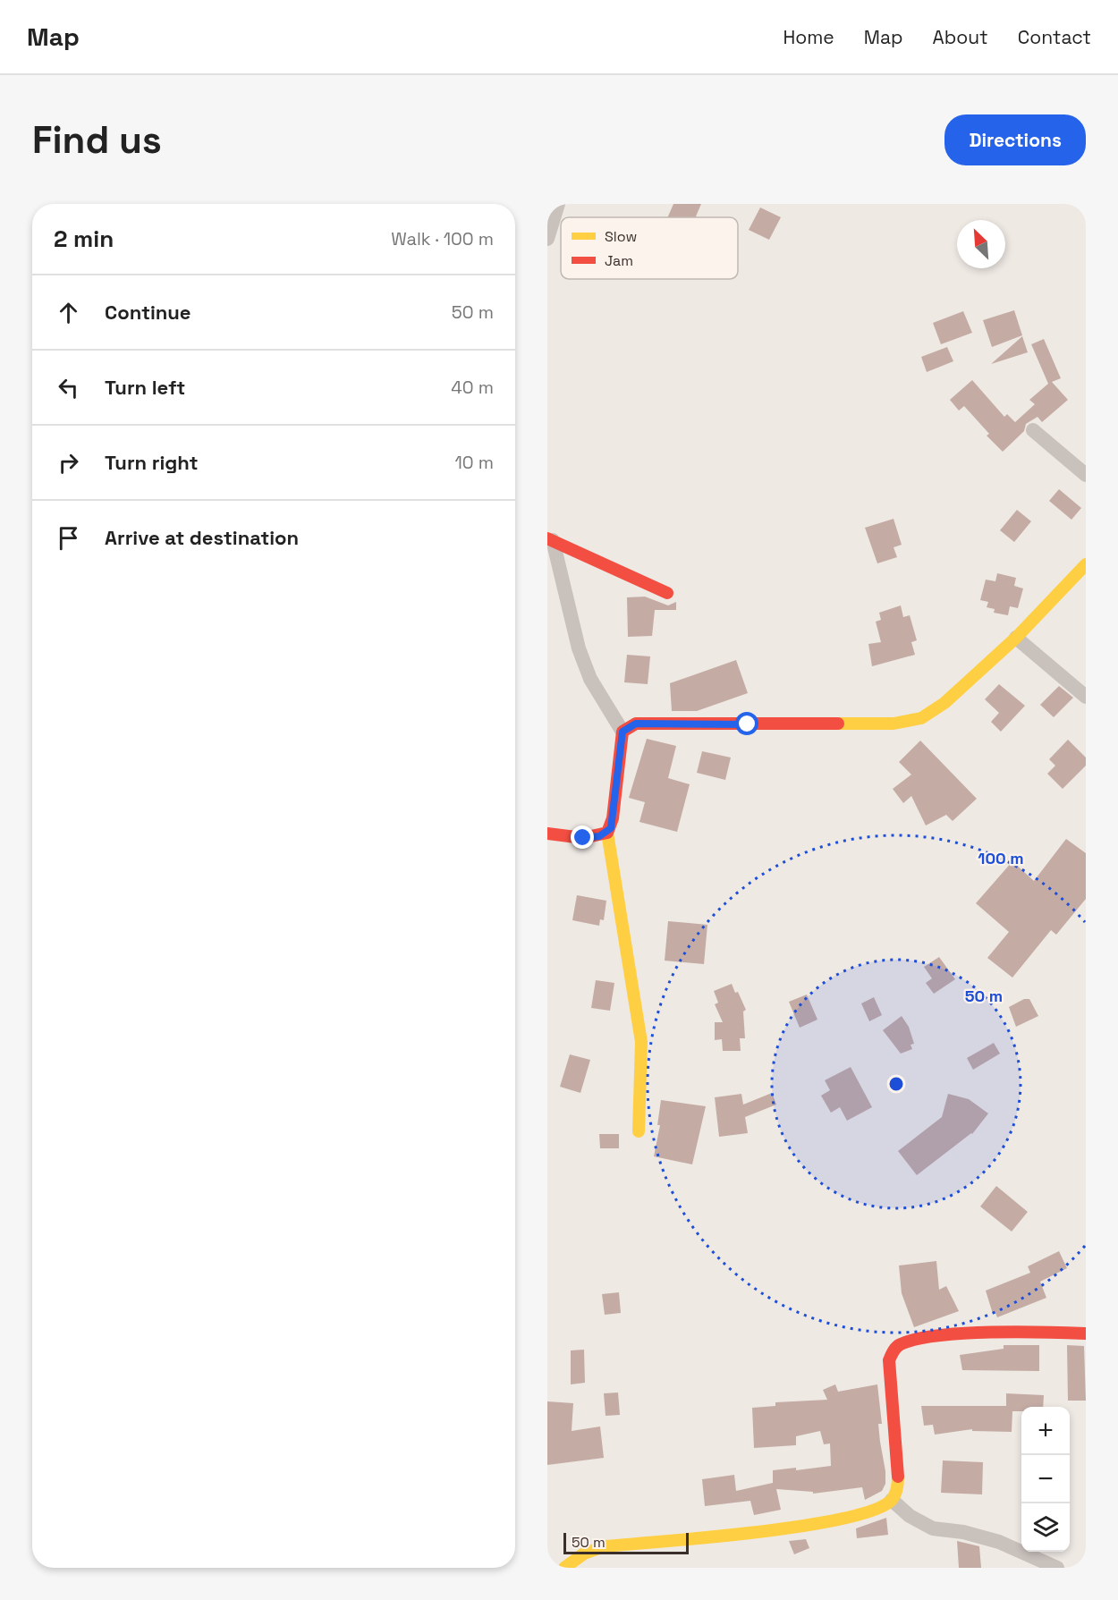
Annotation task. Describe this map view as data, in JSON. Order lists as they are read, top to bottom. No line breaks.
{"legend":["Slow","Jam"],"scale_bar":"50 m","north":"top left","page":{"header":"Map","nav":["Home","Map","About","Contact"],"buttons":"Directions","title":"Find us","heading":["2 min","Walk · 100 m"],"list":[["Continue","50 m"],["Turn left","40 m"],["Turn right","10 m"],"Arrive at destination"],"map_buttons":["+","−"],"scale":"50 m"},"rings":["100 m","50 m"]}
